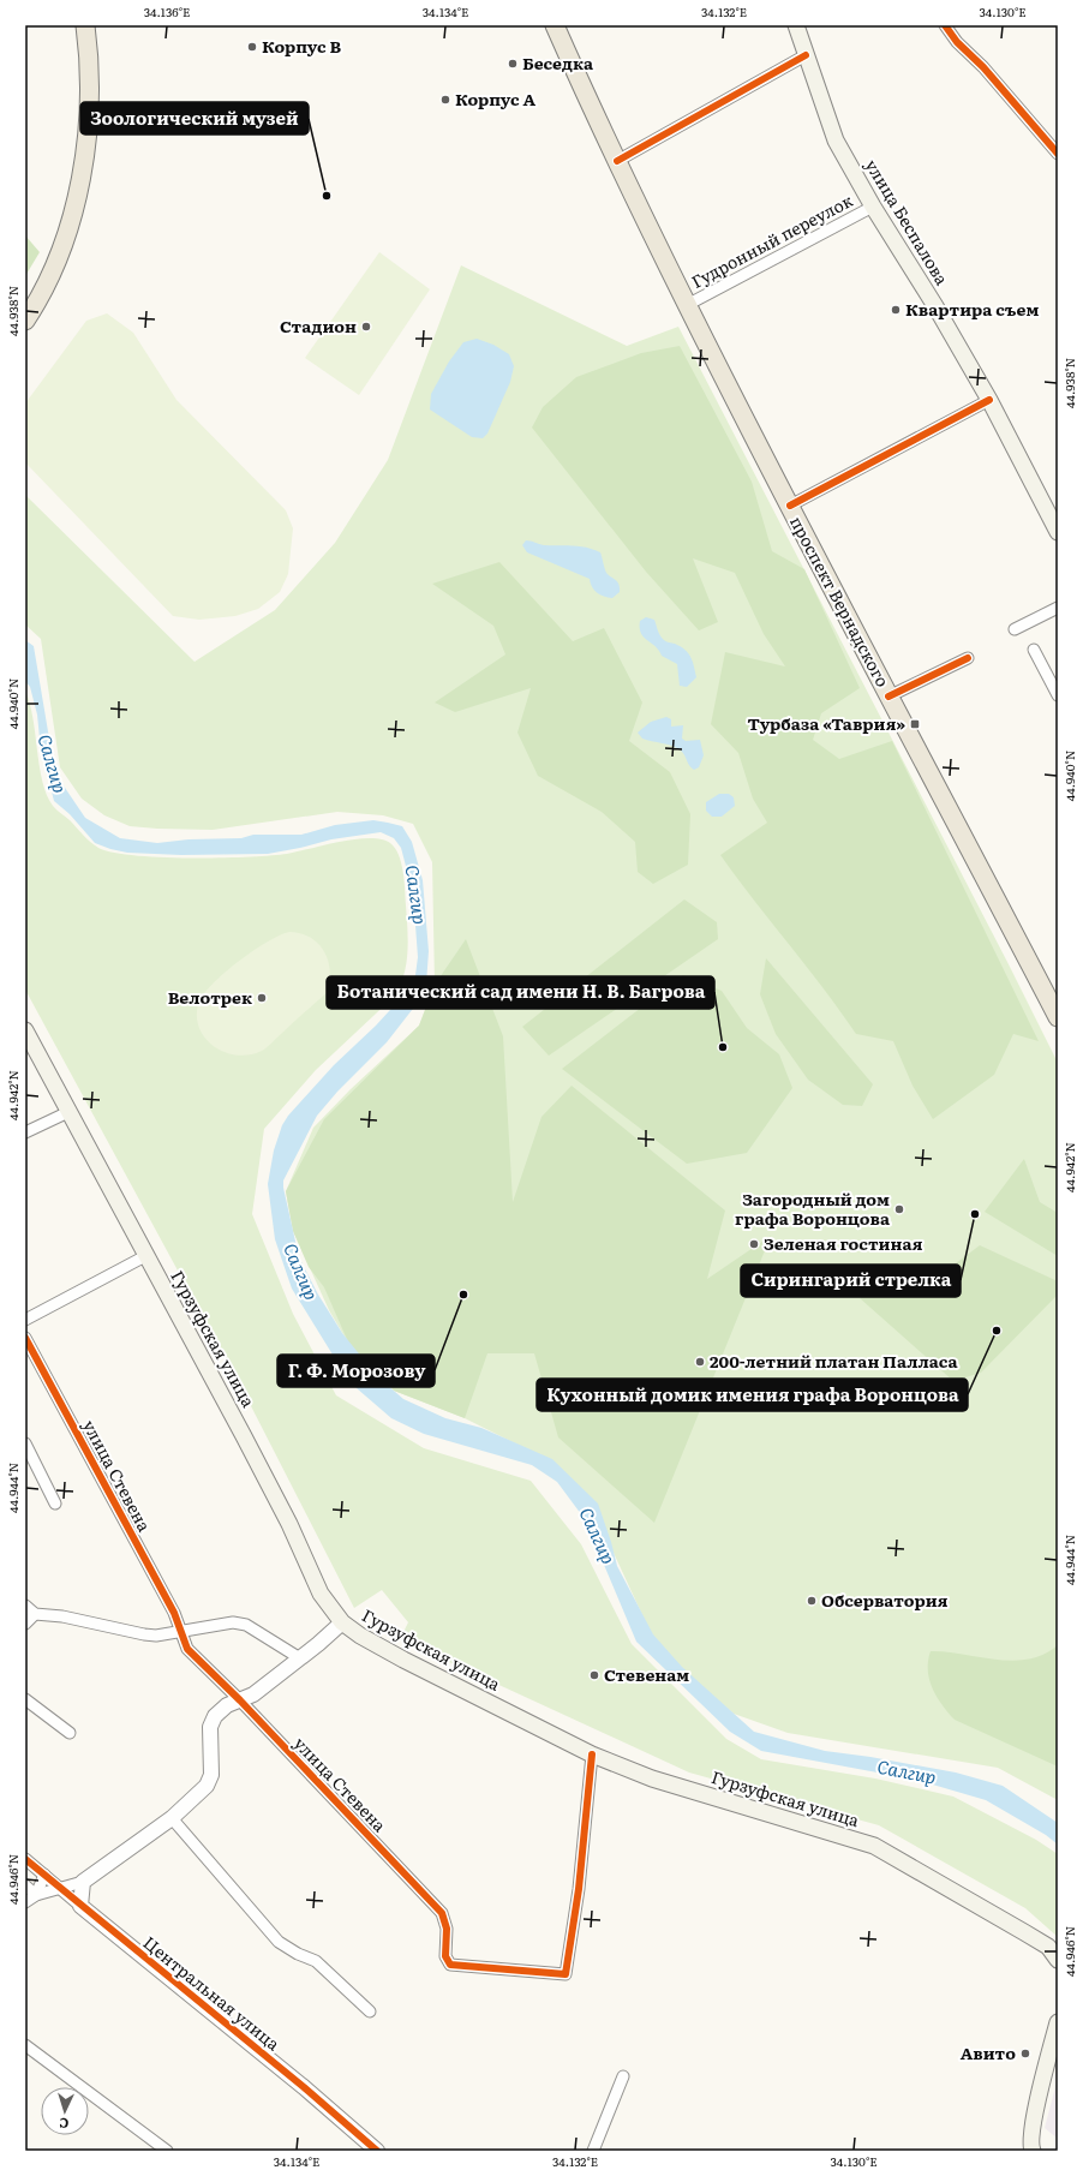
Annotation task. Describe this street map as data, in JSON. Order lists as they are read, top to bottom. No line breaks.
{"streets":{"main road":["улица Беспалова","проспект Вернадского","Гурзуфская улица"],"street":["Гудронный переулок","улица Стевена","Центральная улица"]},"crossings":[["улица Беспалова","Гудронный переулок"],["Гудронный переулок","проспект Вернадского"],["Гурзуфская улица","улица Стевена"]],"water":["Салгир"],"places":{"other":["Корпус В","Беседка","Корпус А","Зоологический музей","Квартира съем","Стадион","Велотрек","Ботанический сад имени Н. В. Багрова","Загородный дом графа Воронцова","Сирингарий стрелка","Зеленая гостиная","Г. Ф. Морозову","Кухонный домик имения графа Воронцова","200-летний платан Палласа","Обсерватория","Стевенам","Авито"],"transit":["Турбаза «Таврия»"]},"north":"bottom","coordinates":["34.136°E","34.134°E","34.132°E","34.130°E","44.938°N","44.940°N","44.942°N","44.944°N","44.946°N"]}
